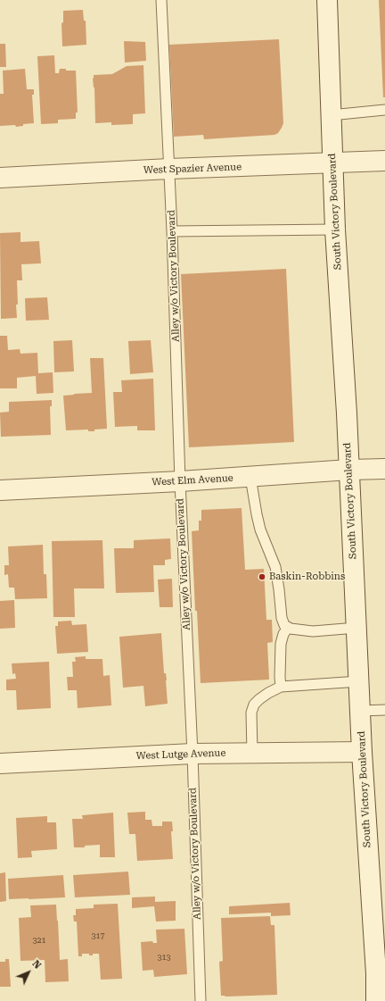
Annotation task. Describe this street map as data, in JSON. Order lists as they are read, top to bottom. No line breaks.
{"streets":{"street":["West Spazier Avenue","South Victory Boulevard","West Elm Avenue","West Lutge Avenue"],"lane":["Alley w/o Victory Boulevard"]},"crossings":[["West Spazier Avenue","South Victory Boulevard"],["West Spazier Avenue","Alley w/o Victory Boulevard"],["South Victory Boulevard","West Elm Avenue"],["South Victory Boulevard","West Lutge Avenue"],["Alley w/o Victory Boulevard","West Elm Avenue"],["Alley w/o Victory Boulevard","West Lutge Avenue"]],"places":["Baskin-Robbins"],"house_numbers":["317","321","313"],"north":"top right"}
